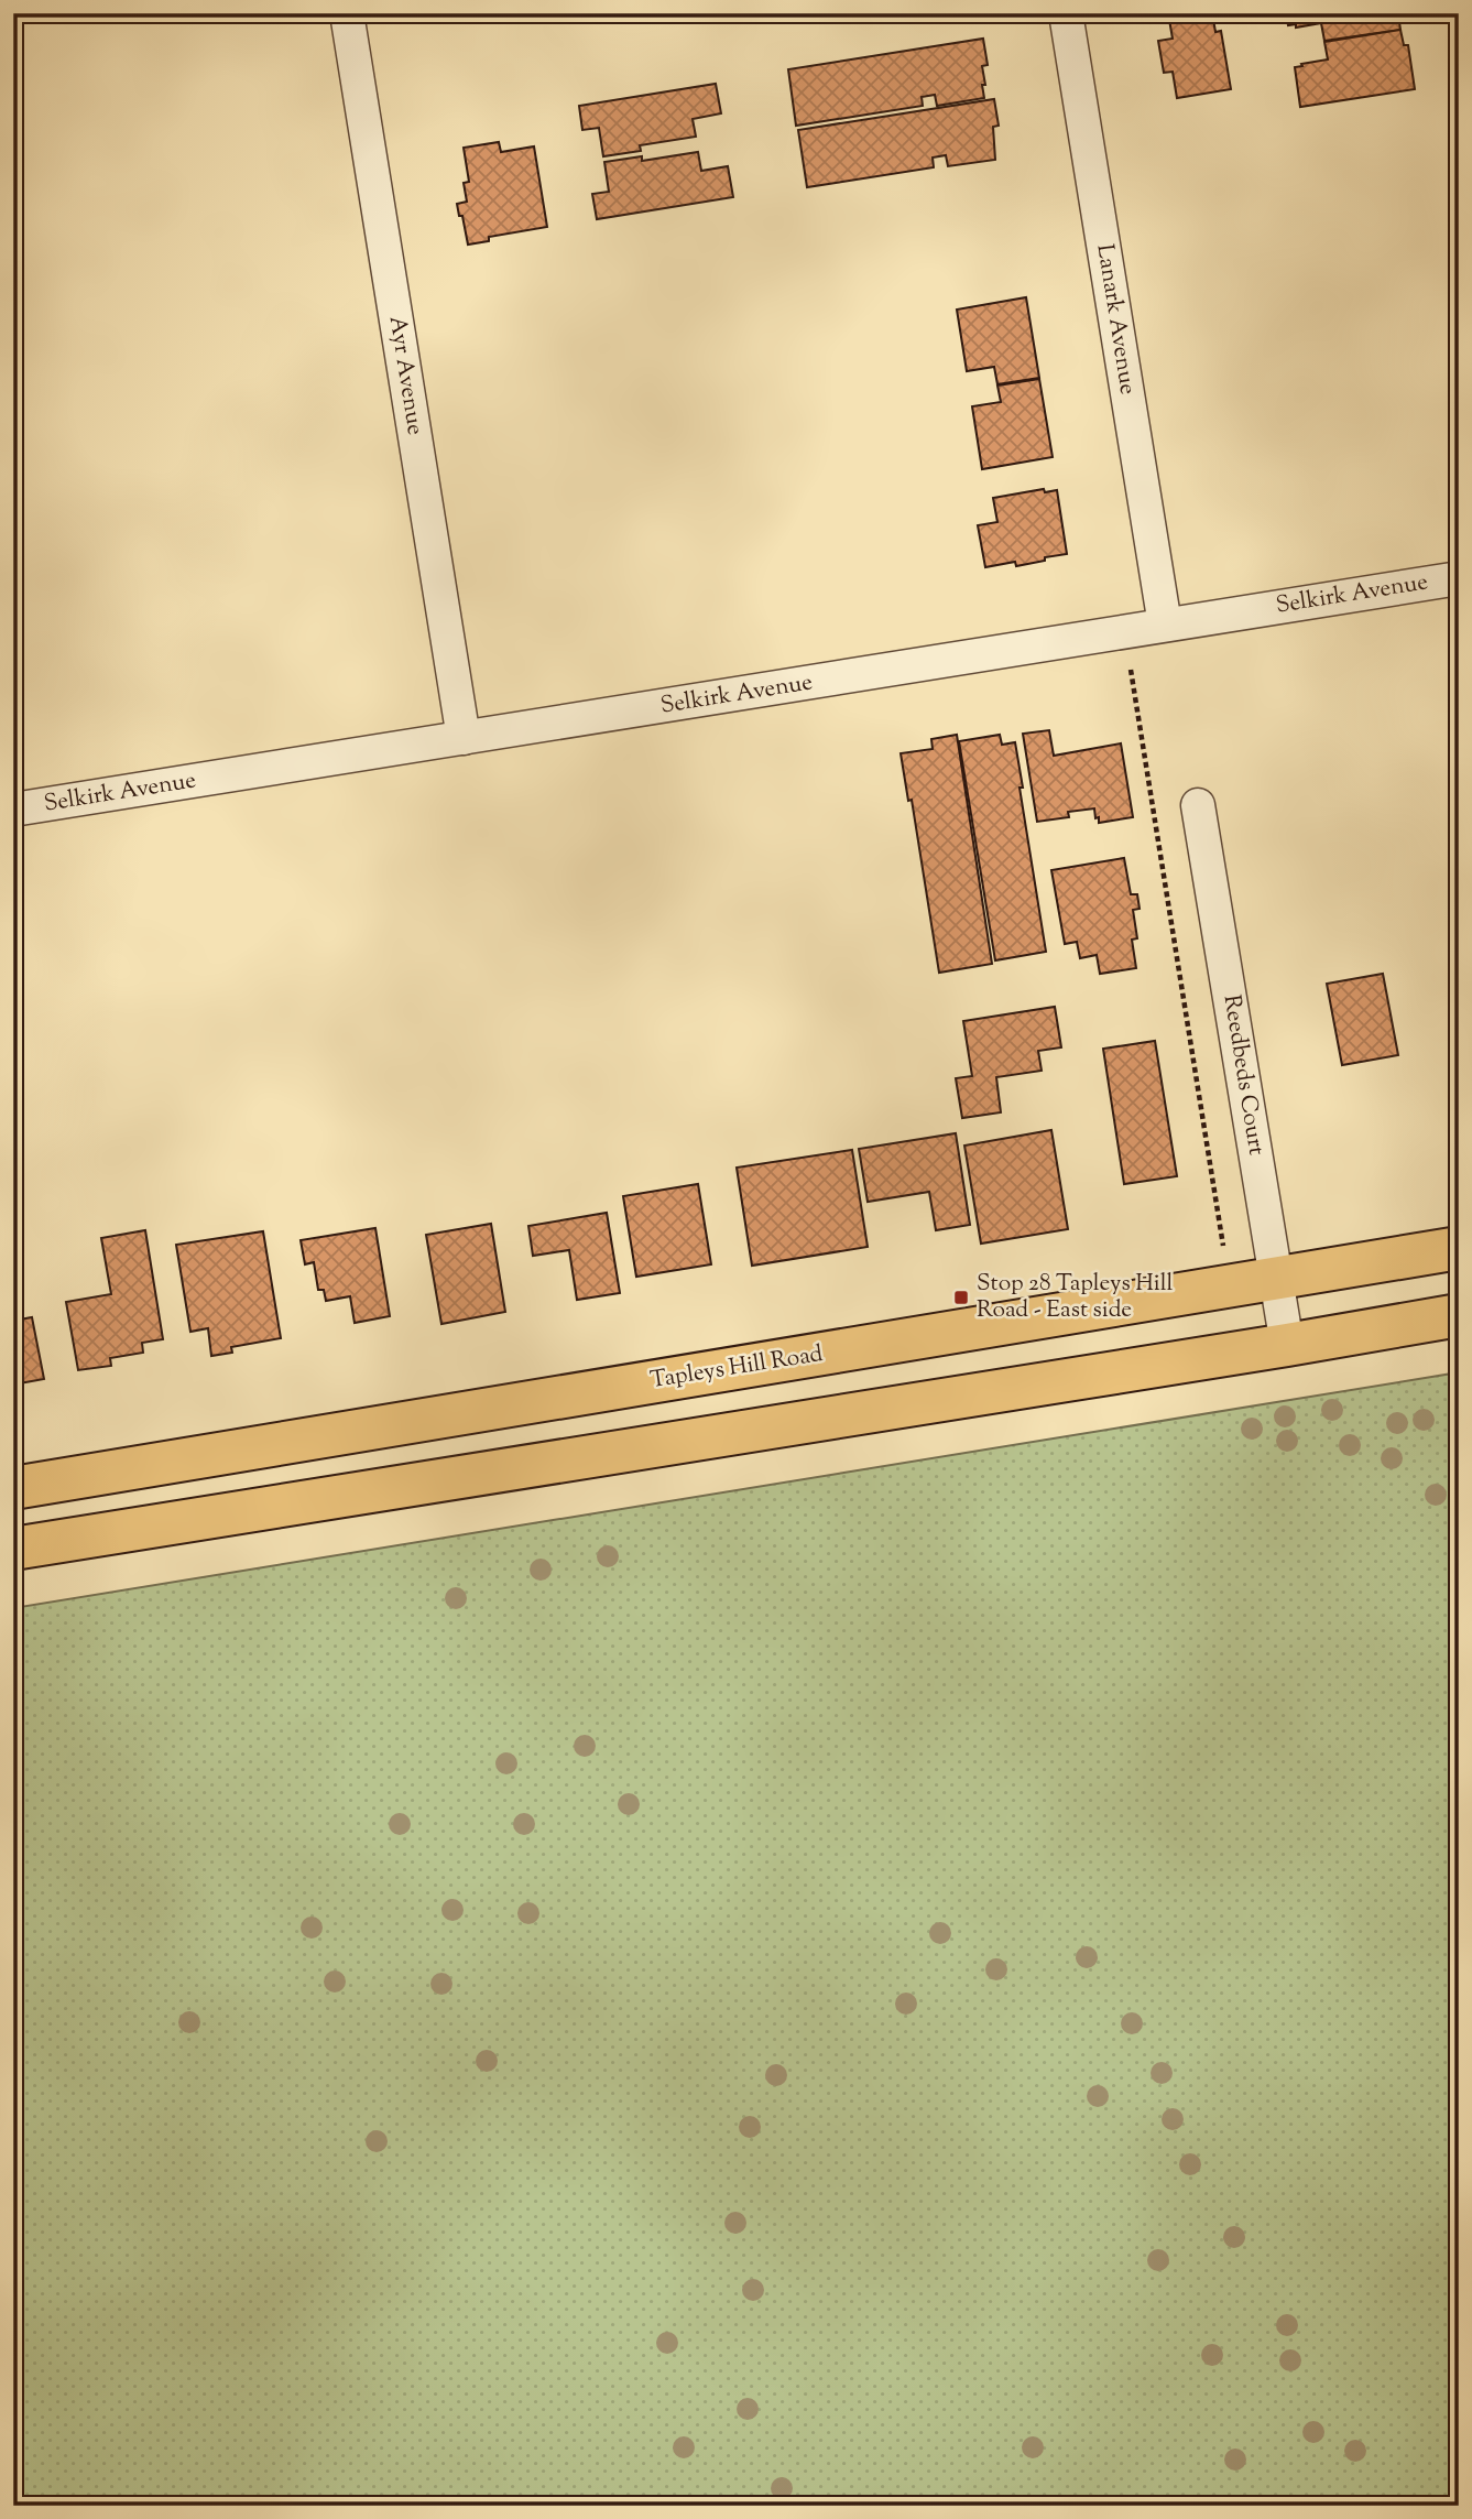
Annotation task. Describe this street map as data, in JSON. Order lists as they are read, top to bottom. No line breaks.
{"streets":{"main road":["Tapleys Hill Road"],"street":["Lanark Avenue","Ayr Avenue","Selkirk Avenue","Reedbeds Court"]},"crossings":[["Lanark Avenue","Selkirk Avenue"],["Ayr Avenue","Selkirk Avenue"],["Reedbeds Court","Tapleys Hill Road"]],"places":{"transit":["Stop 28 Tapleys Hill Road - East side"]}}
